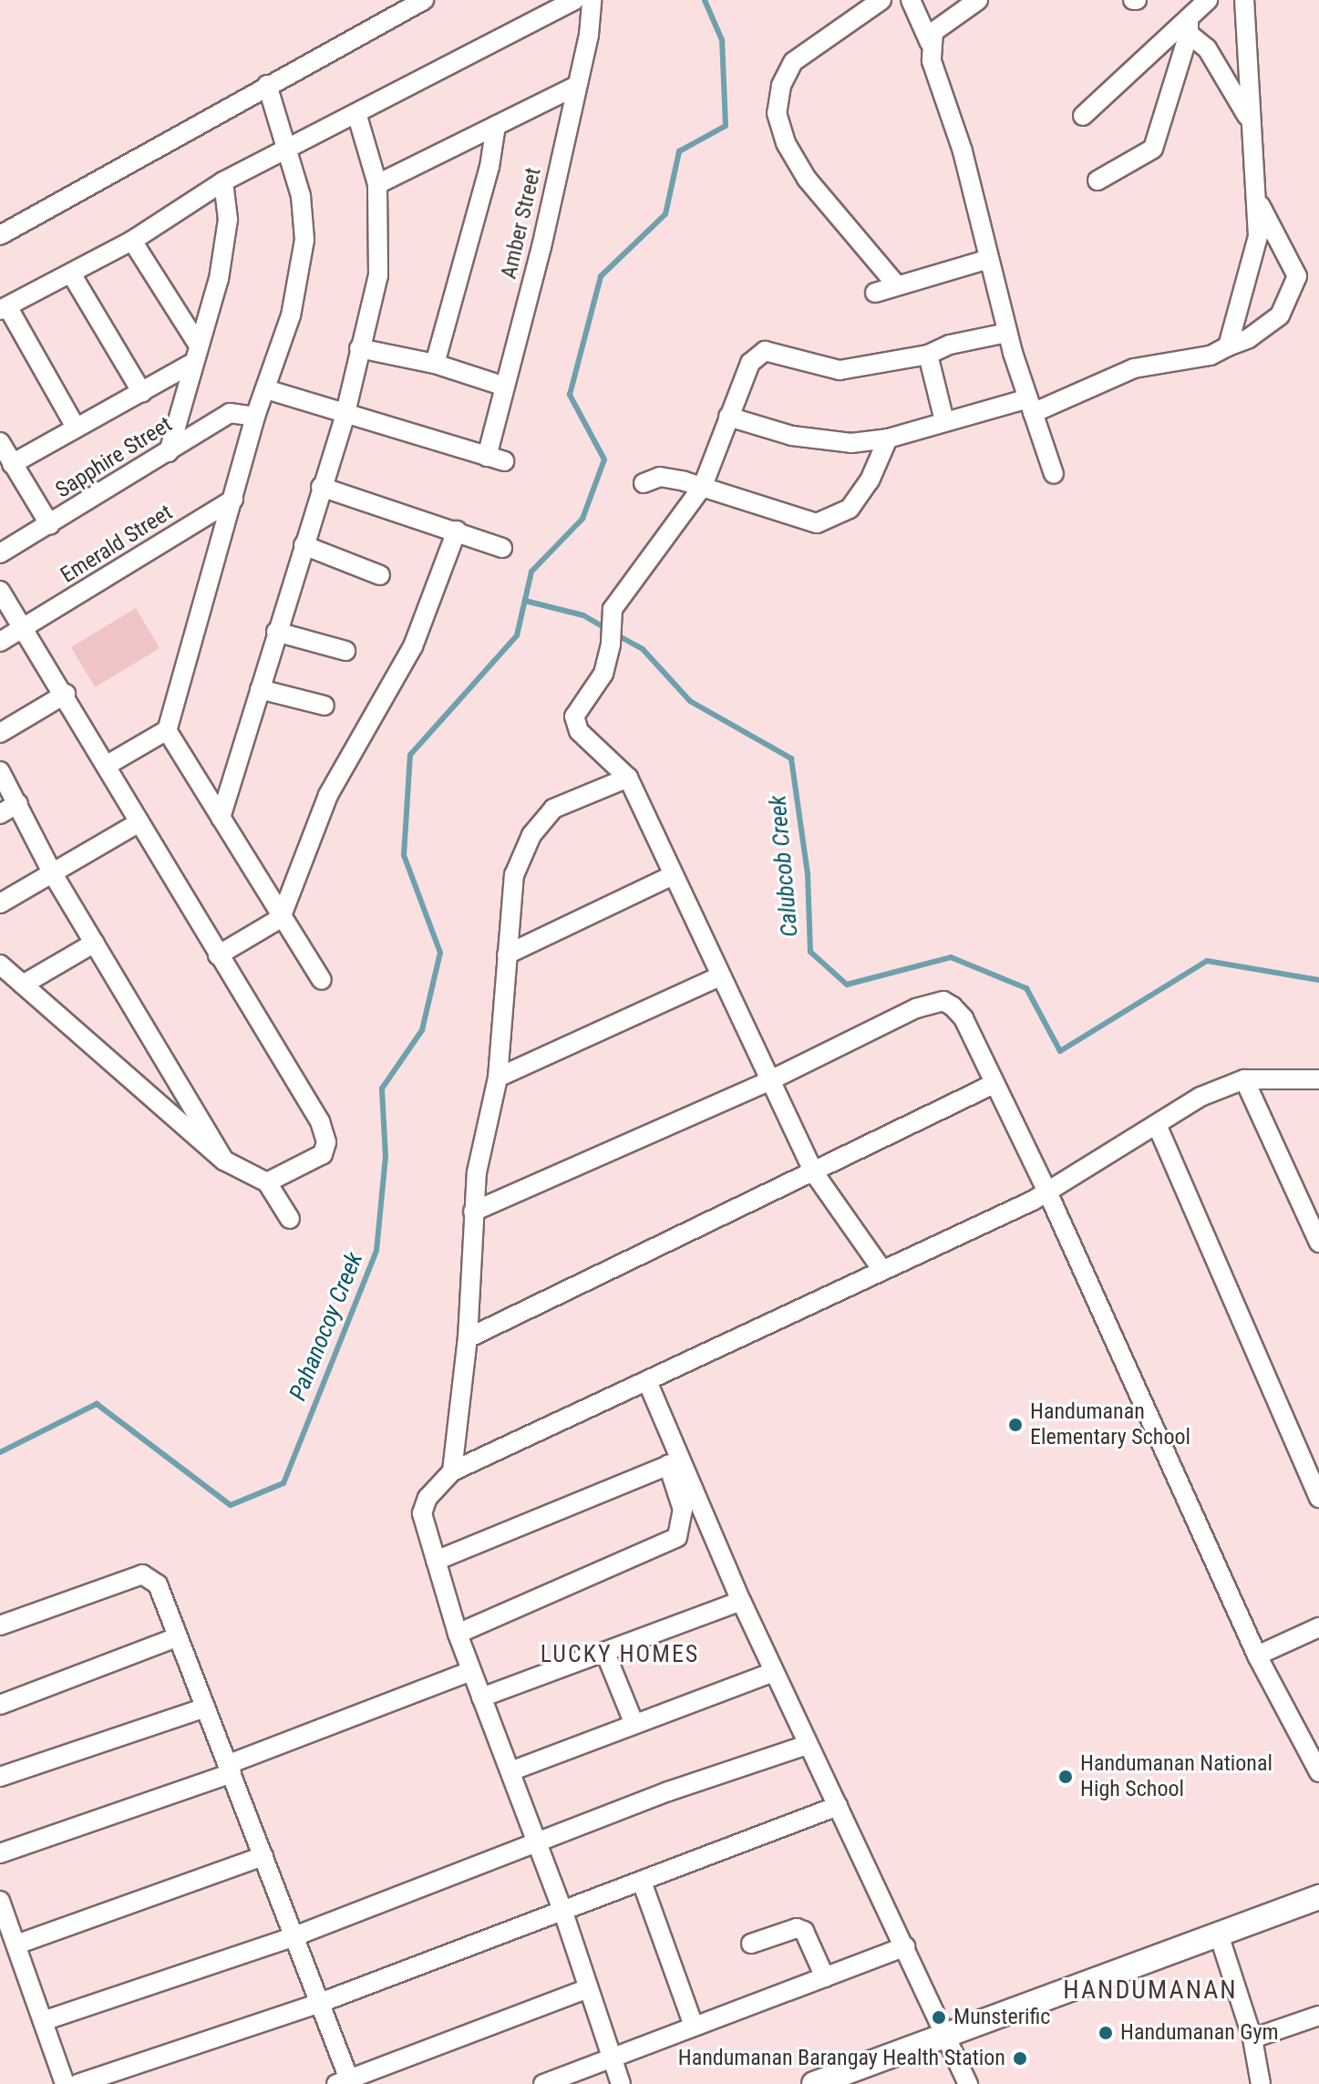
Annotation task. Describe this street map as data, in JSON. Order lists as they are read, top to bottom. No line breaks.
{"streets":{"street":["Amber Street","Sapphire Street","Emerald Street"]},"districts":["LUCKY HOMES","HANDUMANAN"],"water":["Calubcob Creek","Pahanocoy Creek"],"places":["Handumanan Elementary School","Handumanan National High School","Munsterific","Handumanan Gym","Handumanan Barangay Health Station"]}
